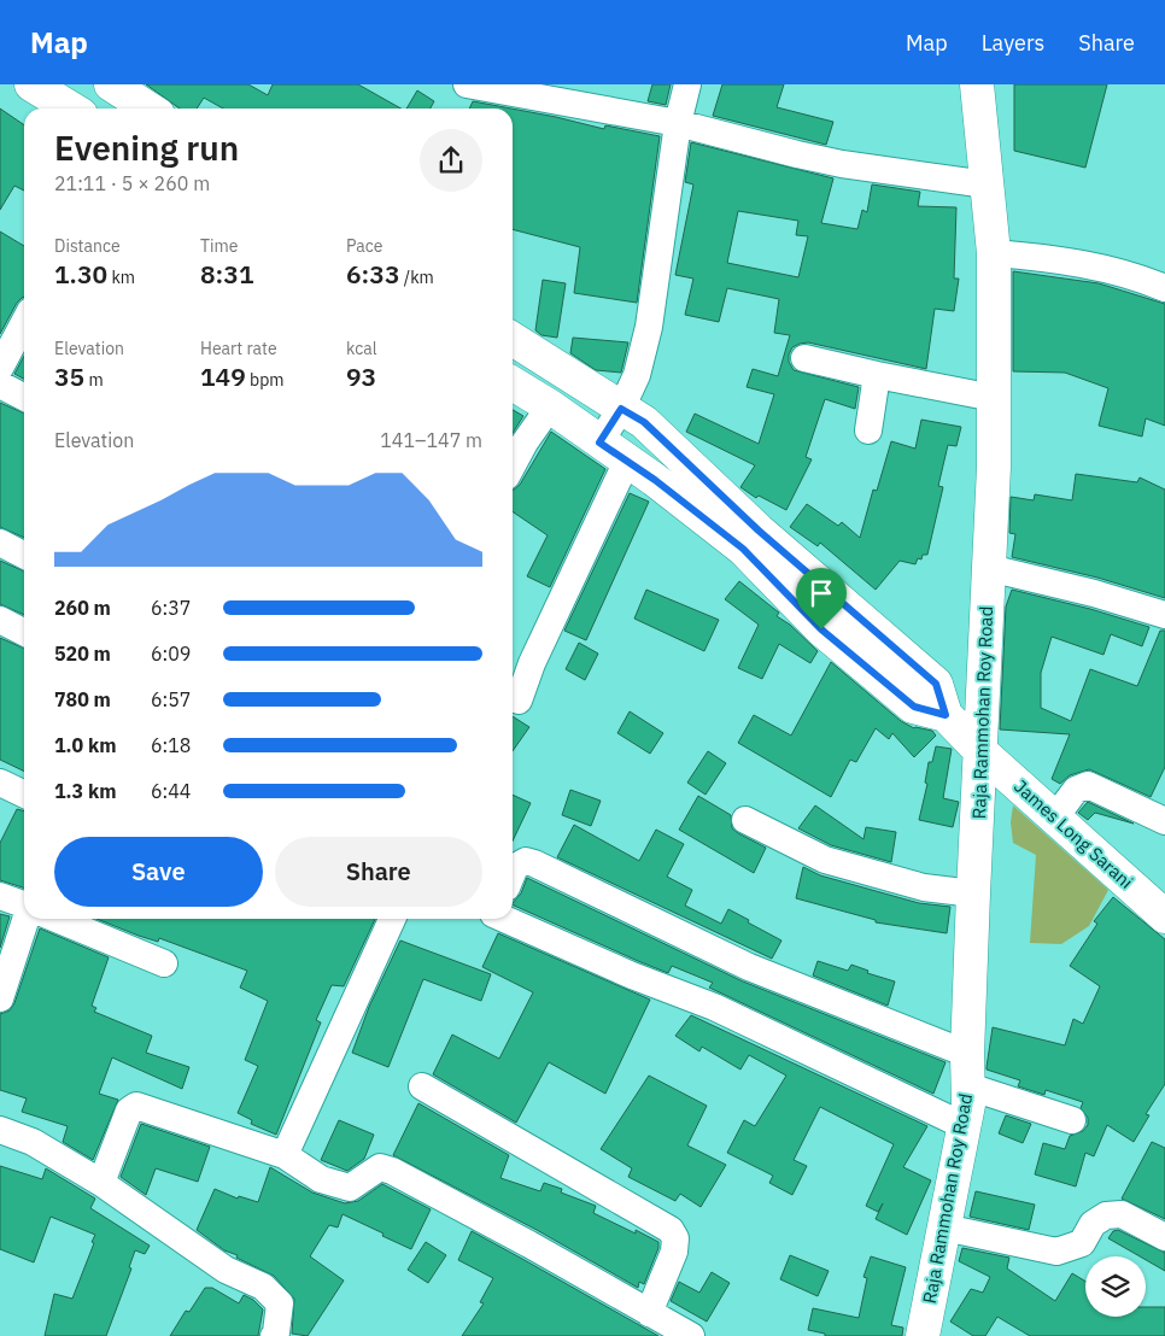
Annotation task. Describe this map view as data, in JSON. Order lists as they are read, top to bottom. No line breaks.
{"streets":{"main road":["Raja Rammohan Roy Road","James Long Sarani"]},"crossings":[["Raja Rammohan Roy Road","James Long Sarani"]],"page":{"header":"Map","nav":["Map","Layers","Share"],"heading":["Evening run","21:11 · 5 × 260 m"],"stats":[["Distance","1.30 km"],["Time","8:31"],["Pace","6:33 /km"],["Elevation","35 m"],["Heart rate","149 bpm"],["kcal","93"]],"chart":["Elevation","141–147 m"],"list":[{"name":"260 m","note":"6:37"},{"name":"520 m","note":"6:09"},{"name":"780 m","note":"6:57"},{"name":"1.0 km","note":"6:18"},{"name":"1.3 km","note":"6:44"}],"buttons":["Save","Share"]}}
